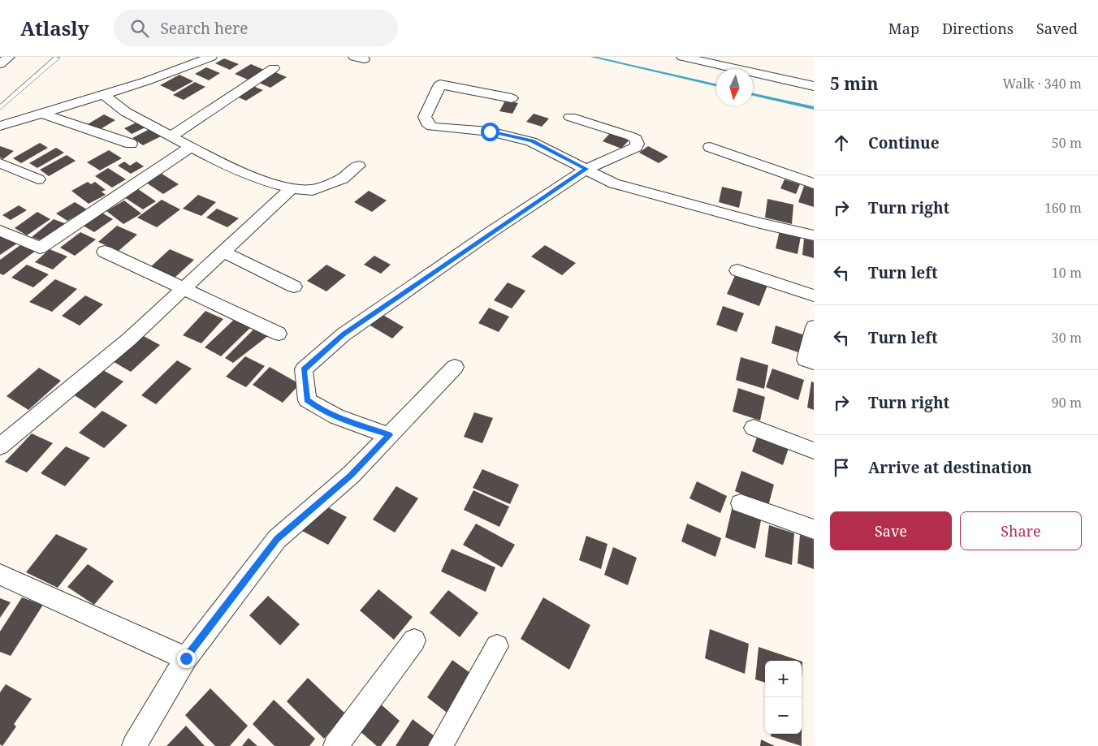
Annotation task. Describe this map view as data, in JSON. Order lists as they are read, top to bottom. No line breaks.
{"north":"bottom","page":{"header":"Atlasly","search":"Search here","nav":["Map","Directions","Saved"],"heading":["5 min","Walk · 340 m"],"list":[["Continue","50 m"],["Turn right","160 m"],["Turn left","10 m"],["Turn left","30 m"],["Turn right","90 m"],"Arrive at destination"],"buttons":["Save","Share"],"map_buttons":["+","−"]}}
